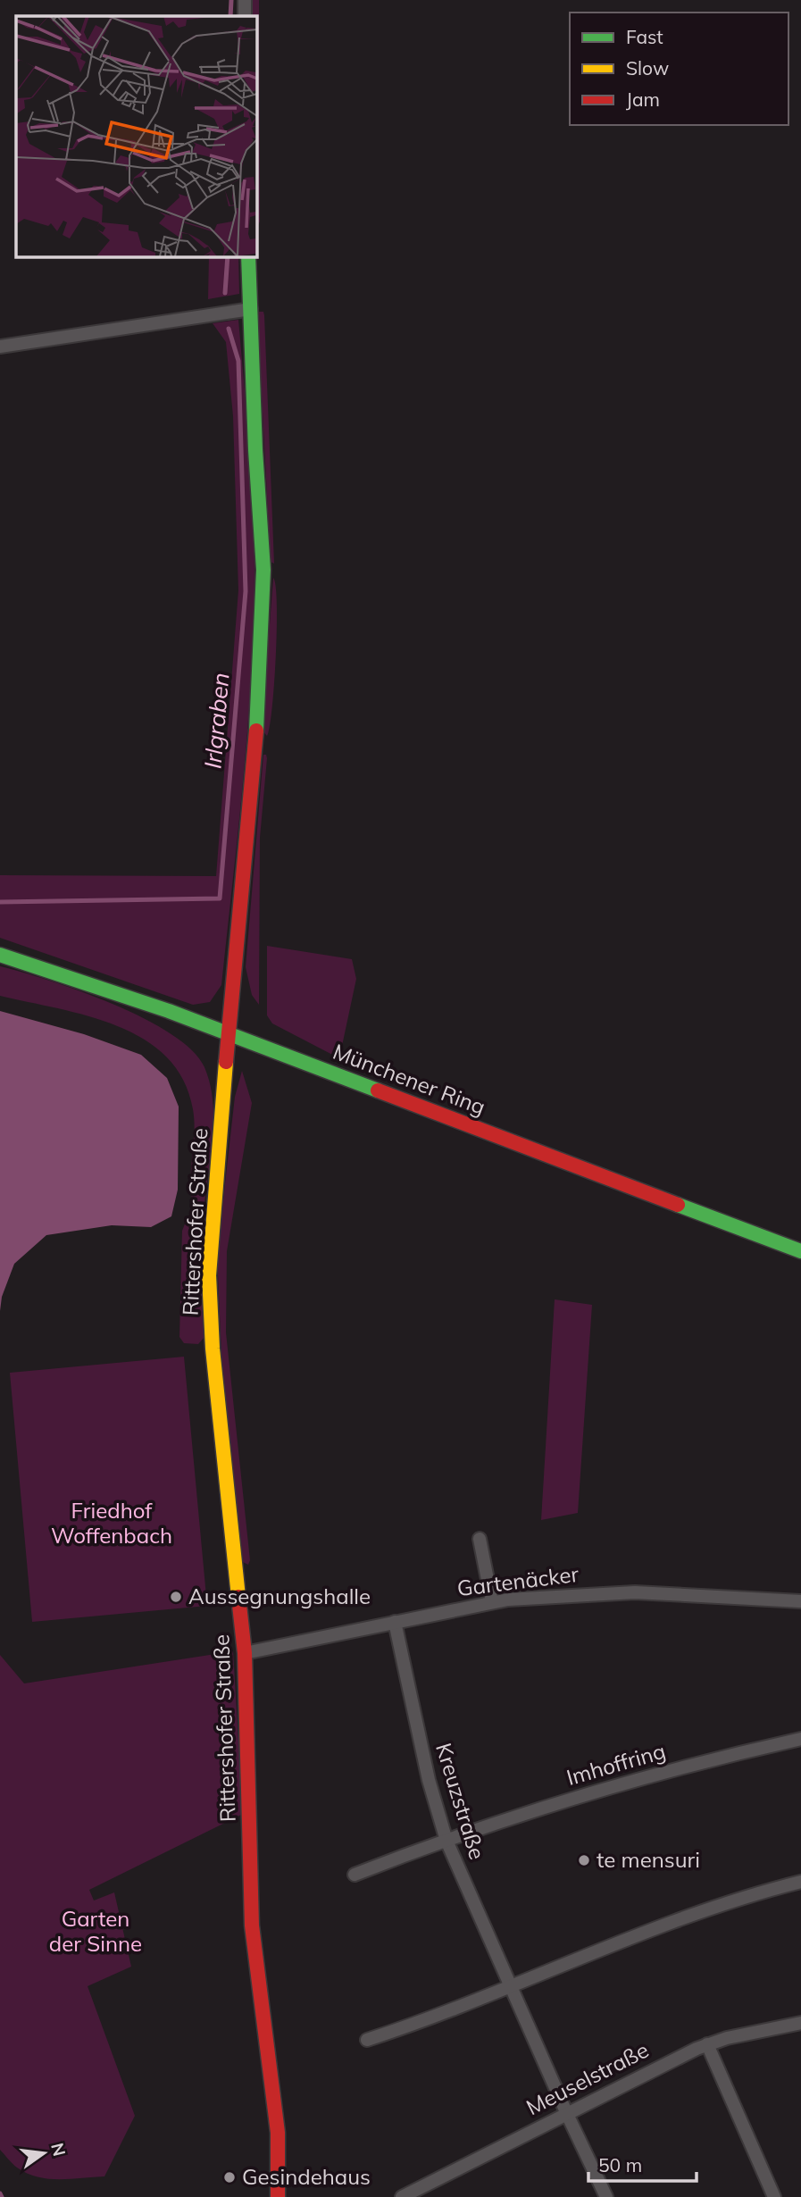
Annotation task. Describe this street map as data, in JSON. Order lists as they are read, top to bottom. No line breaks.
{"streets":{"street":["Münchener Ring","Rittershofer Straße","Gartenäcker","Imhoffring","Kreuzstraße","Meuselstraße"]},"crossings":[["Münchener Ring","Rittershofer Straße"],["Rittershofer Straße","Gartenäcker"],["Gartenäcker","Kreuzstraße"],["Imhoffring","Kreuzstraße"],["Kreuzstraße","Meuselstraße"]],"water":["Irlgraben"],"parks":["Friedhof Woffenbach","Garten der Sinne"],"places":["Aussegnungshalle","te mensuri","Gesindehaus"],"legend":["Fast","Slow","Jam"],"scale_bar":"50 m","north":"right"}
